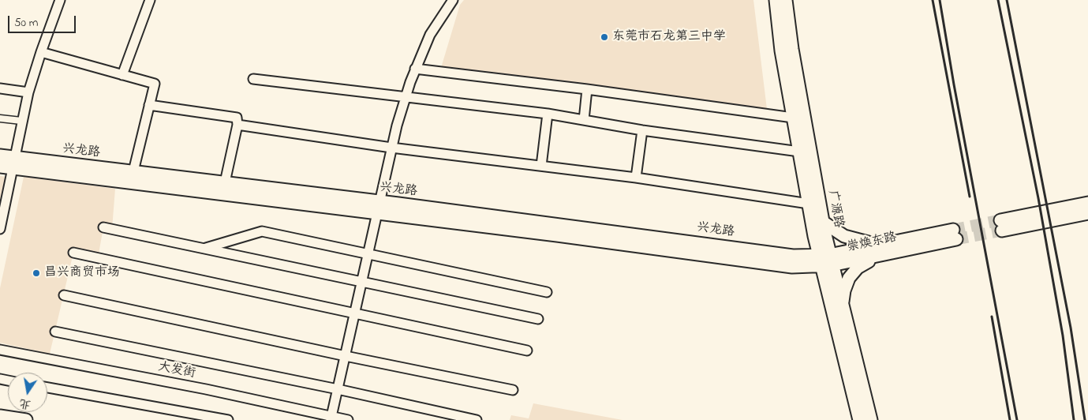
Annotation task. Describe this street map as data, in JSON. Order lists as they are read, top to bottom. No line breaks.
{"streets":{"main road":["兴龙路","广源路","崇焕东路"],"street":["大发街"]},"crossings":[["兴龙路","崇焕东路"],["广源路","崇焕东路"]],"places":["东莞市石龙第三中学","昌兴商贸市场"],"scale_bar":"50 m","north":"bottom"}
